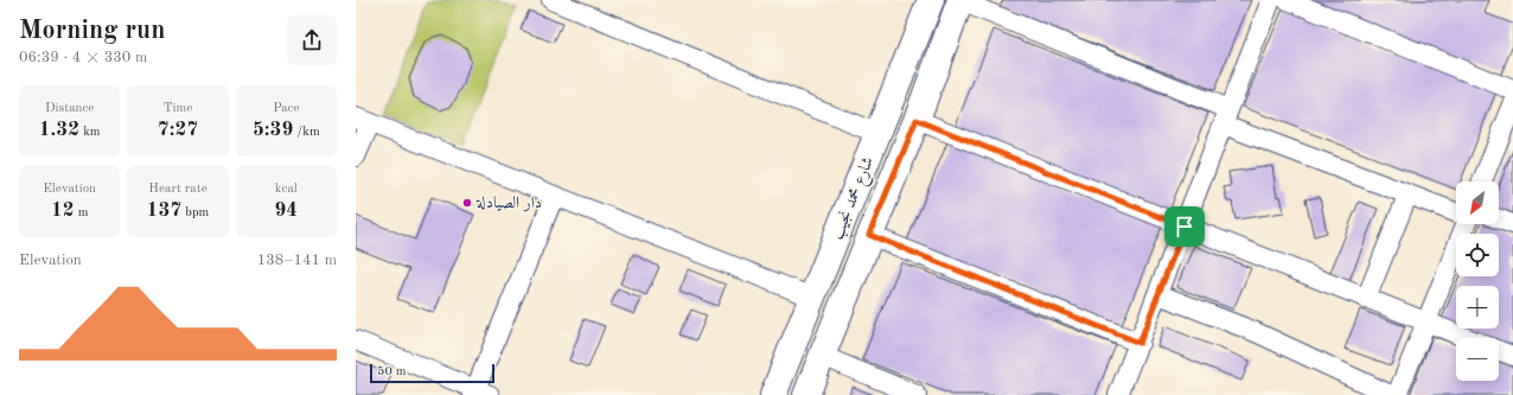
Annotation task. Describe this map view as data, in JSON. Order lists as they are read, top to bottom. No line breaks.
{"streets":{"main road":["شارع محمد نجيب"]},"places":["دار الصيادلة"],"scale_bar":"50 m","north":"bottom left","page":{"heading":["Morning run","06:39 · 4 × 330 m"],"stats":[["Distance","1.32 km"],["Time","7:27"],["Pace","5:39 /km"],["Elevation","12 m"],["Heart rate","137 bpm"],["kcal","94"]],"map_buttons":["+","−"],"chart":["Elevation","138–141 m"],"scale":"50 m"}}
